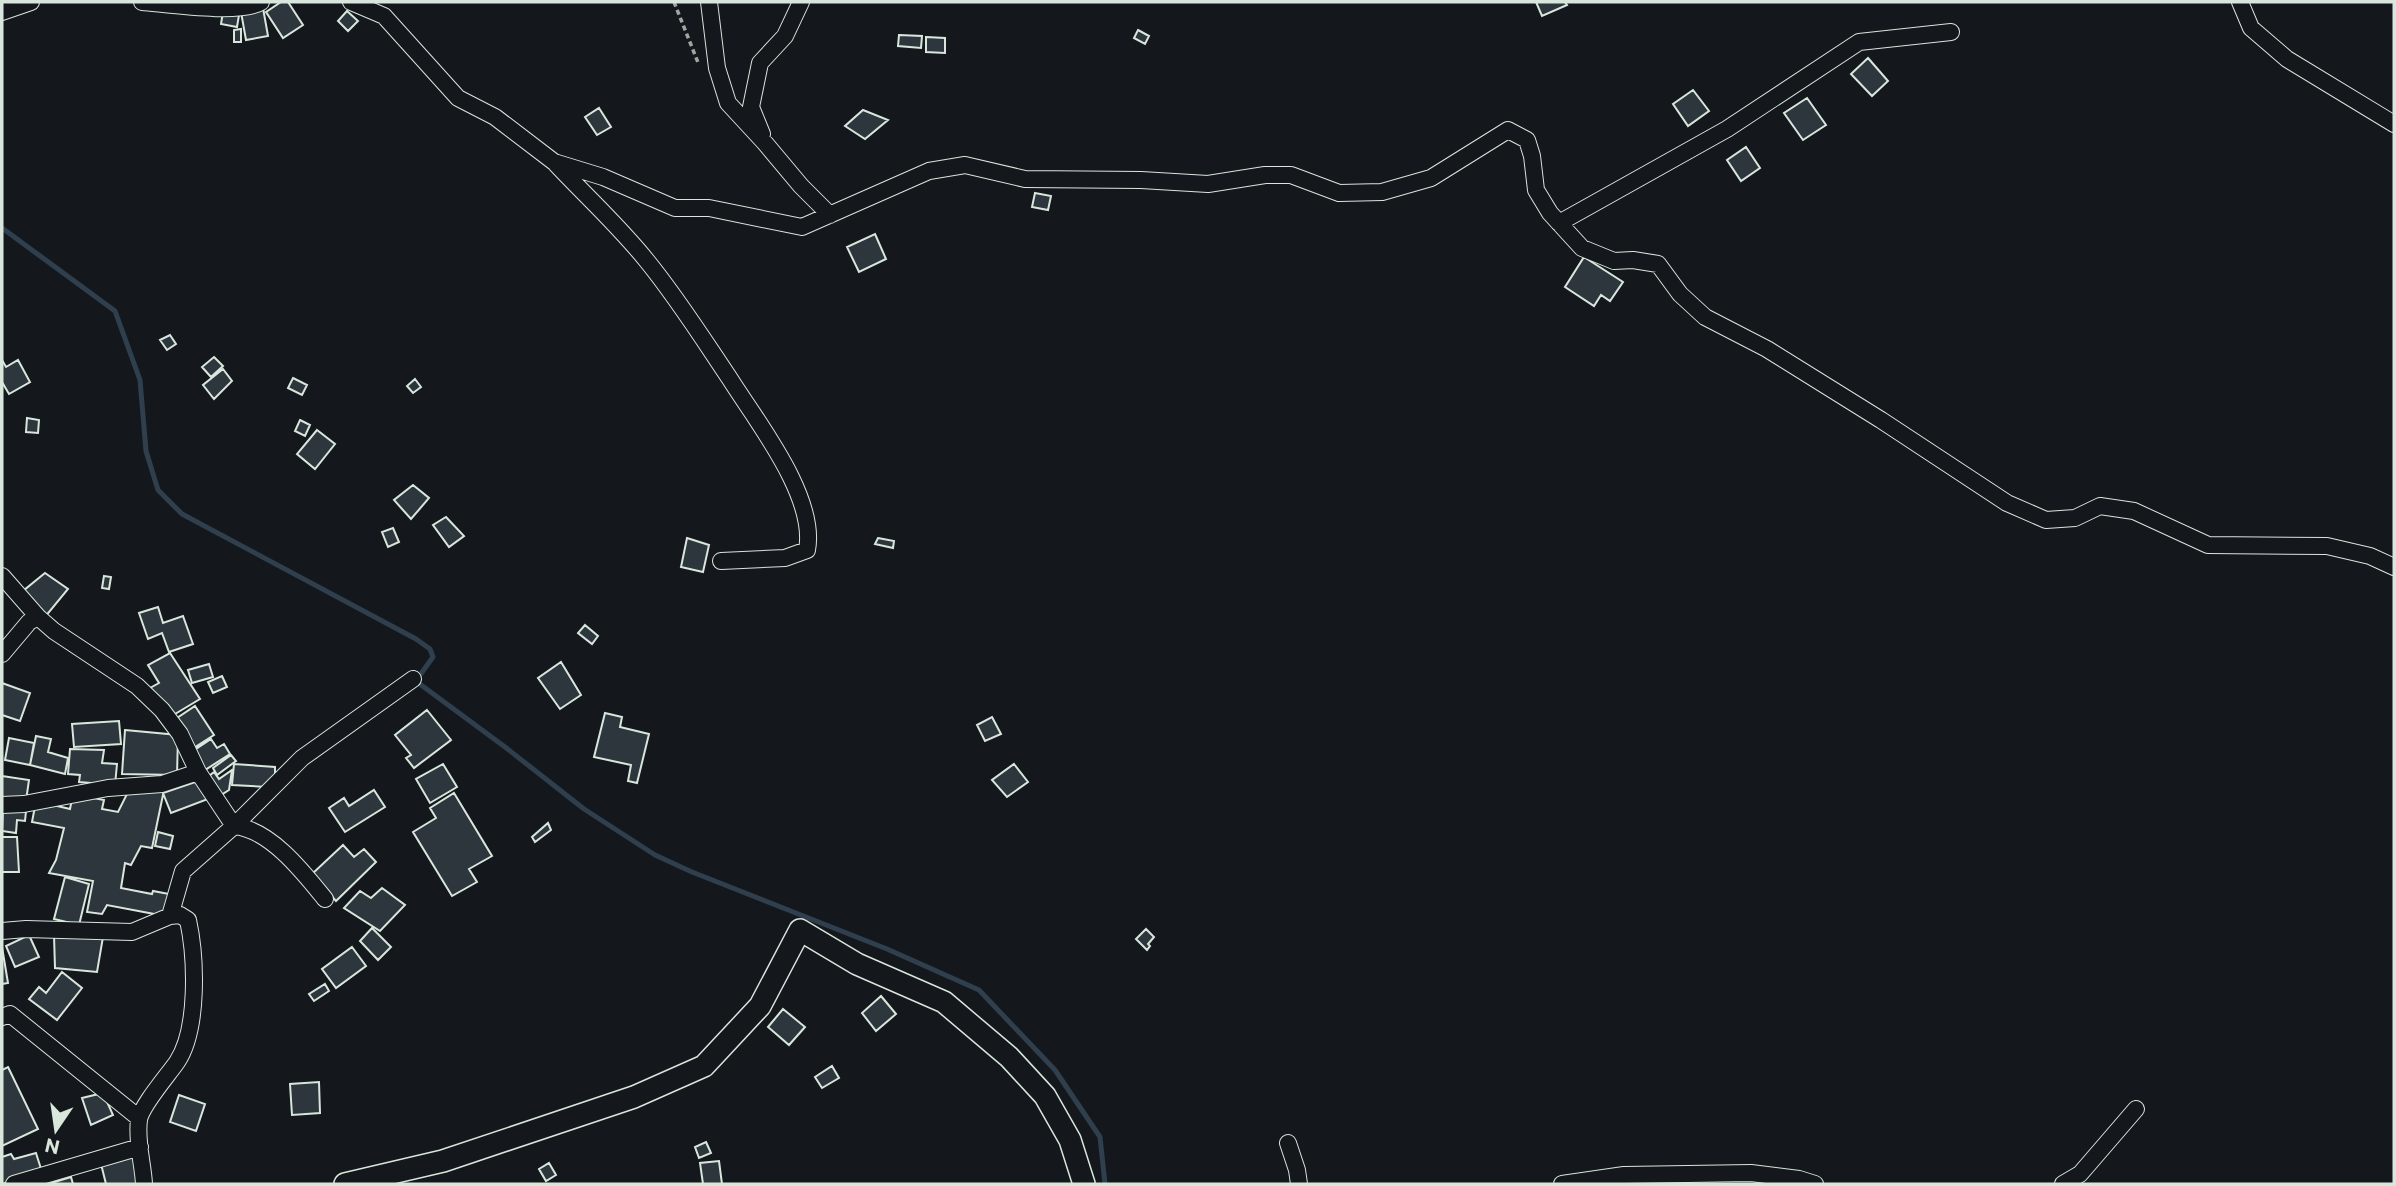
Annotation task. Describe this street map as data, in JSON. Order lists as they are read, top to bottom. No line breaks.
{"north":"bottom"}
